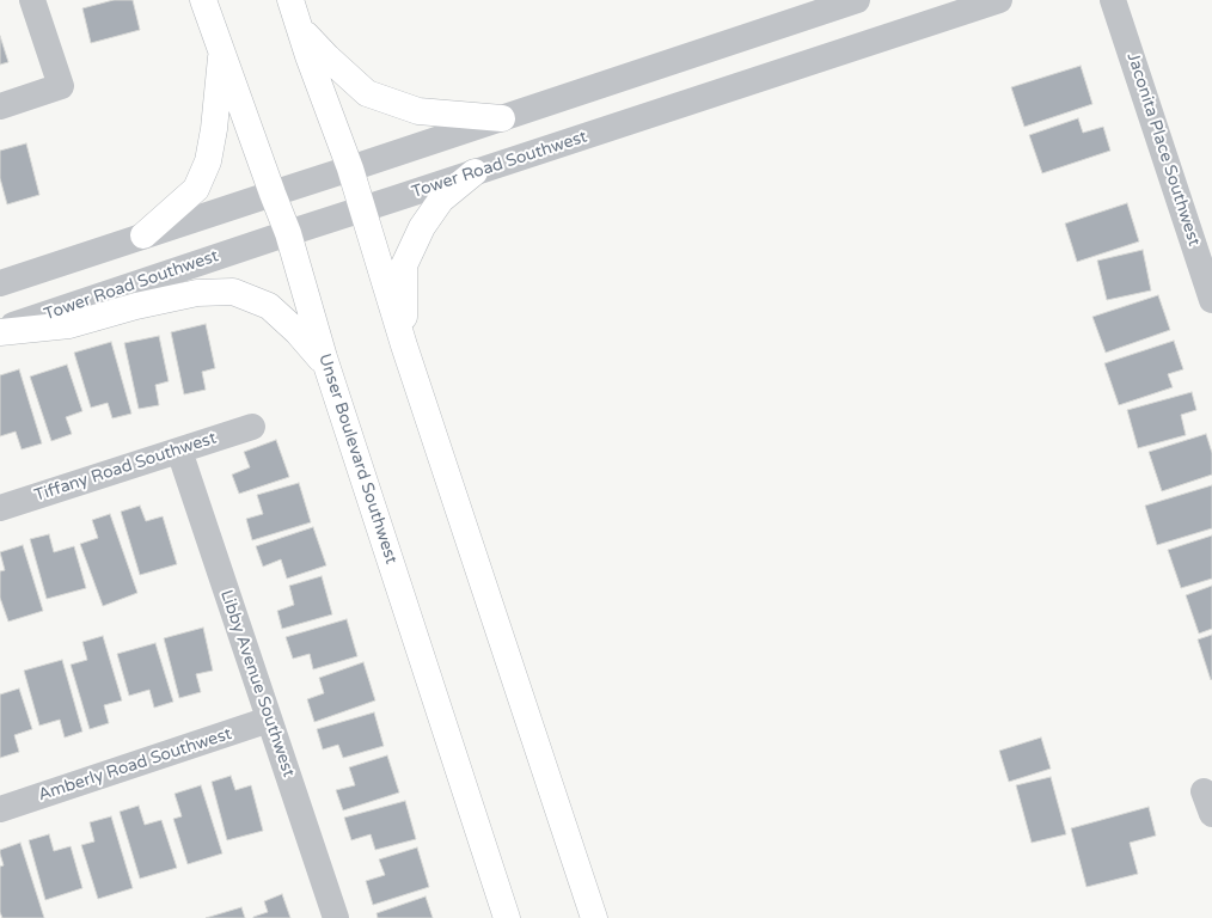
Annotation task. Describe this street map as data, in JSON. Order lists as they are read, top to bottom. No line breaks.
{"streets":{"main road":["Unser Boulevard Southwest"],"street":["Jaconita Place Southwest","Tower Road Southwest","Tiffany Road Southwest","Libby Avenue Southwest","Amberly Road Southwest"]},"crossings":[["Tower Road Southwest","Unser Boulevard Southwest"],["Tiffany Road Southwest","Libby Avenue Southwest"],["Libby Avenue Southwest","Amberly Road Southwest"]]}
